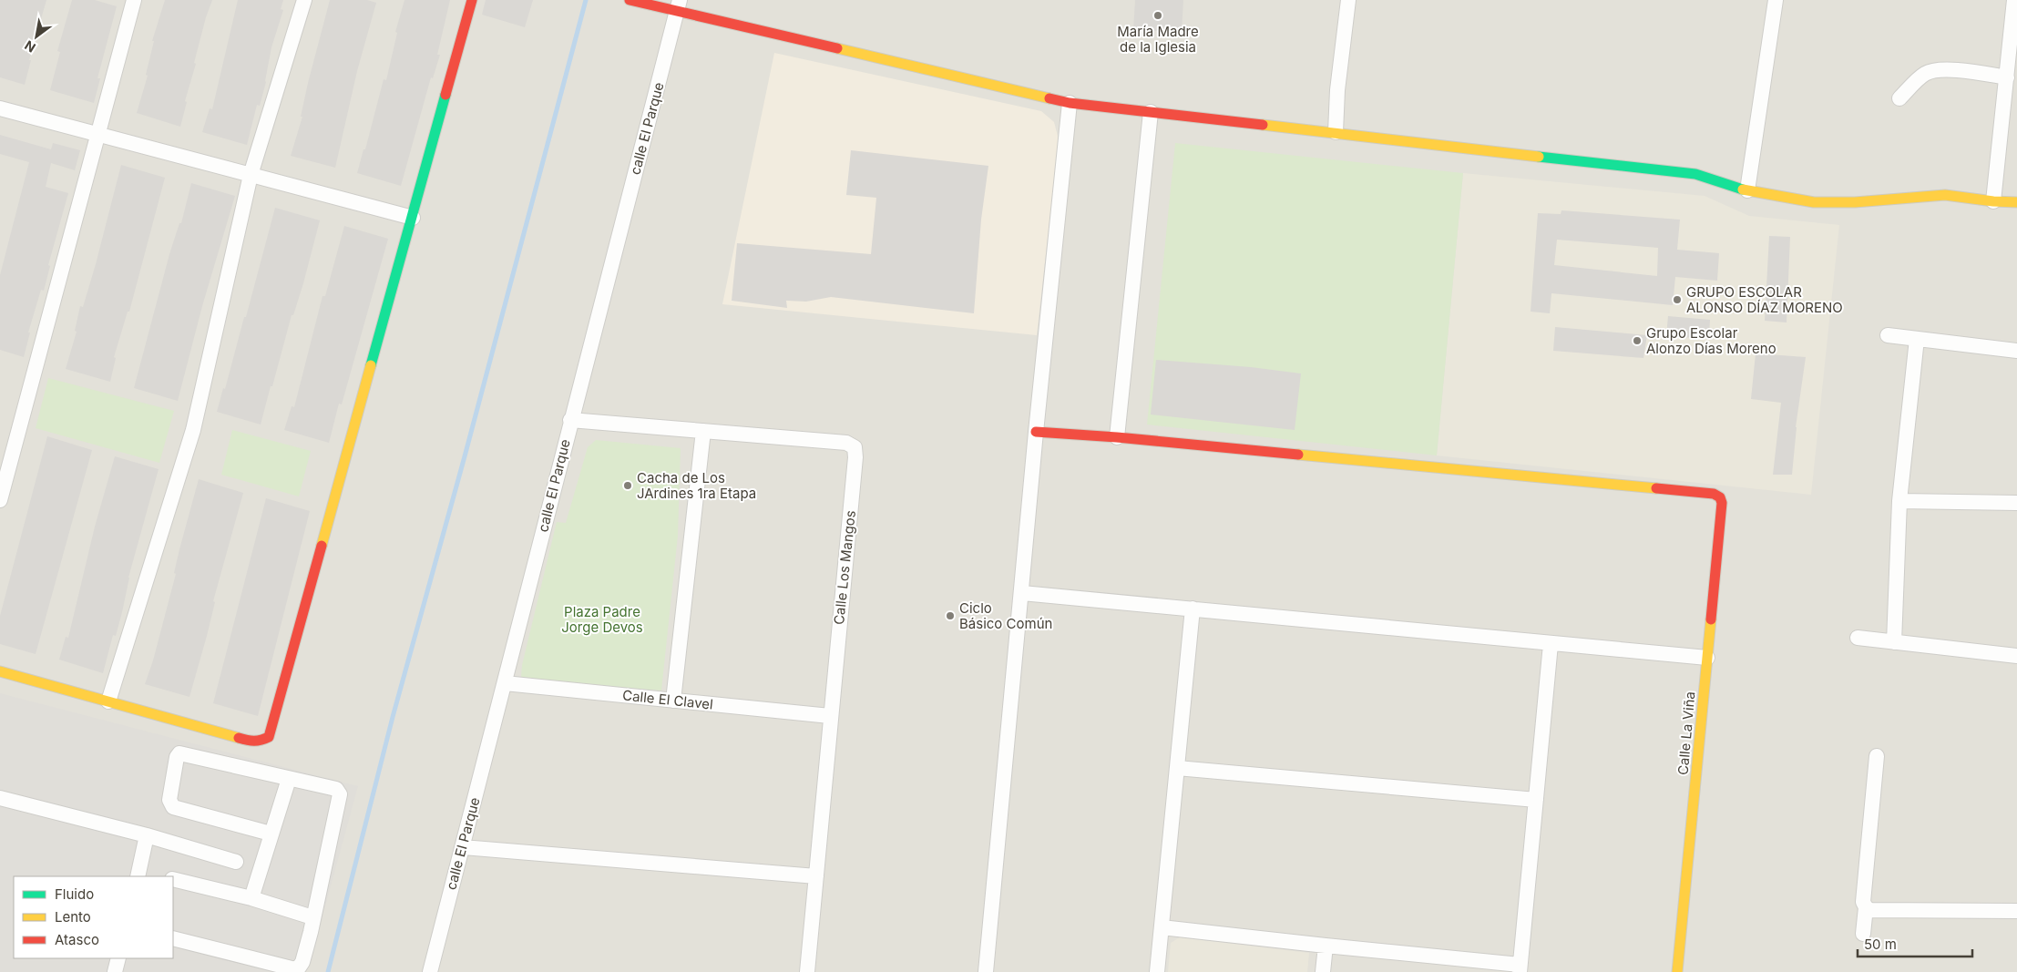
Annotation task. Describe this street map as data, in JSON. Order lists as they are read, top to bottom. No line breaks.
{"streets":{"street":["calle El Parque","Calle Los Mangos","Calle El Clavel","Calle La Viña"]},"crossings":[["calle El Parque","Calle Los Mangos"],["calle El Parque","Calle El Clavel"],["Calle Los Mangos","Calle El Clavel"]],"parks":["Plaza Padre Jorge Devos"],"places":["María Madre de la Iglesia","GRUPO ESCOLAR ALONSO DÍAZ MORENO","Grupo Escolar Alonzo Días Moreno","Cacha de Los JArdines 1ra Etapa","Ciclo Básico Común"],"legend":["Fluido","Lento","Atasco"],"scale_bar":"50 m","north":"bottom left"}
